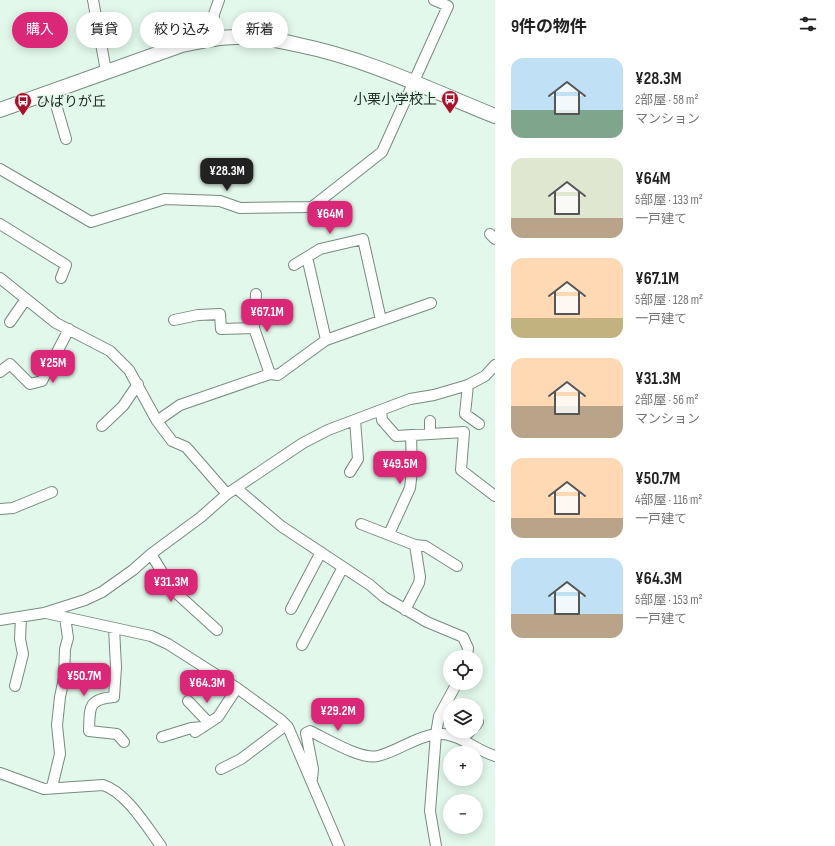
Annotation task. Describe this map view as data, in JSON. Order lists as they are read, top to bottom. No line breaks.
{"places":{"bus stop":["小栗小学校上","ひばりが丘"]},"page":{"heading":"9件の物件","chip":["購入","賃貸","絞り込み","新着"],"list":[{"name":"¥28.3M","note":"2部屋 · 58 m² · マンション"},{"name":"¥64M","note":"5部屋 · 133 m² · 一戸建て"},{"name":"¥67.1M","note":"5部屋 · 128 m² · 一戸建て"},{"name":"¥31.3M","note":"2部屋 · 56 m² · マンション"},{"name":"¥50.7M","note":"4部屋 · 116 m² · 一戸建て"},{"name":"¥64.3M","note":"5部屋 · 153 m² · 一戸建て"}],"price":["¥28.3M","¥64M","¥67.1M","¥25M","¥49.5M","¥31.3M","¥50.7M","¥64.3M","¥29.2M"],"map_buttons":["+","−"]}}
